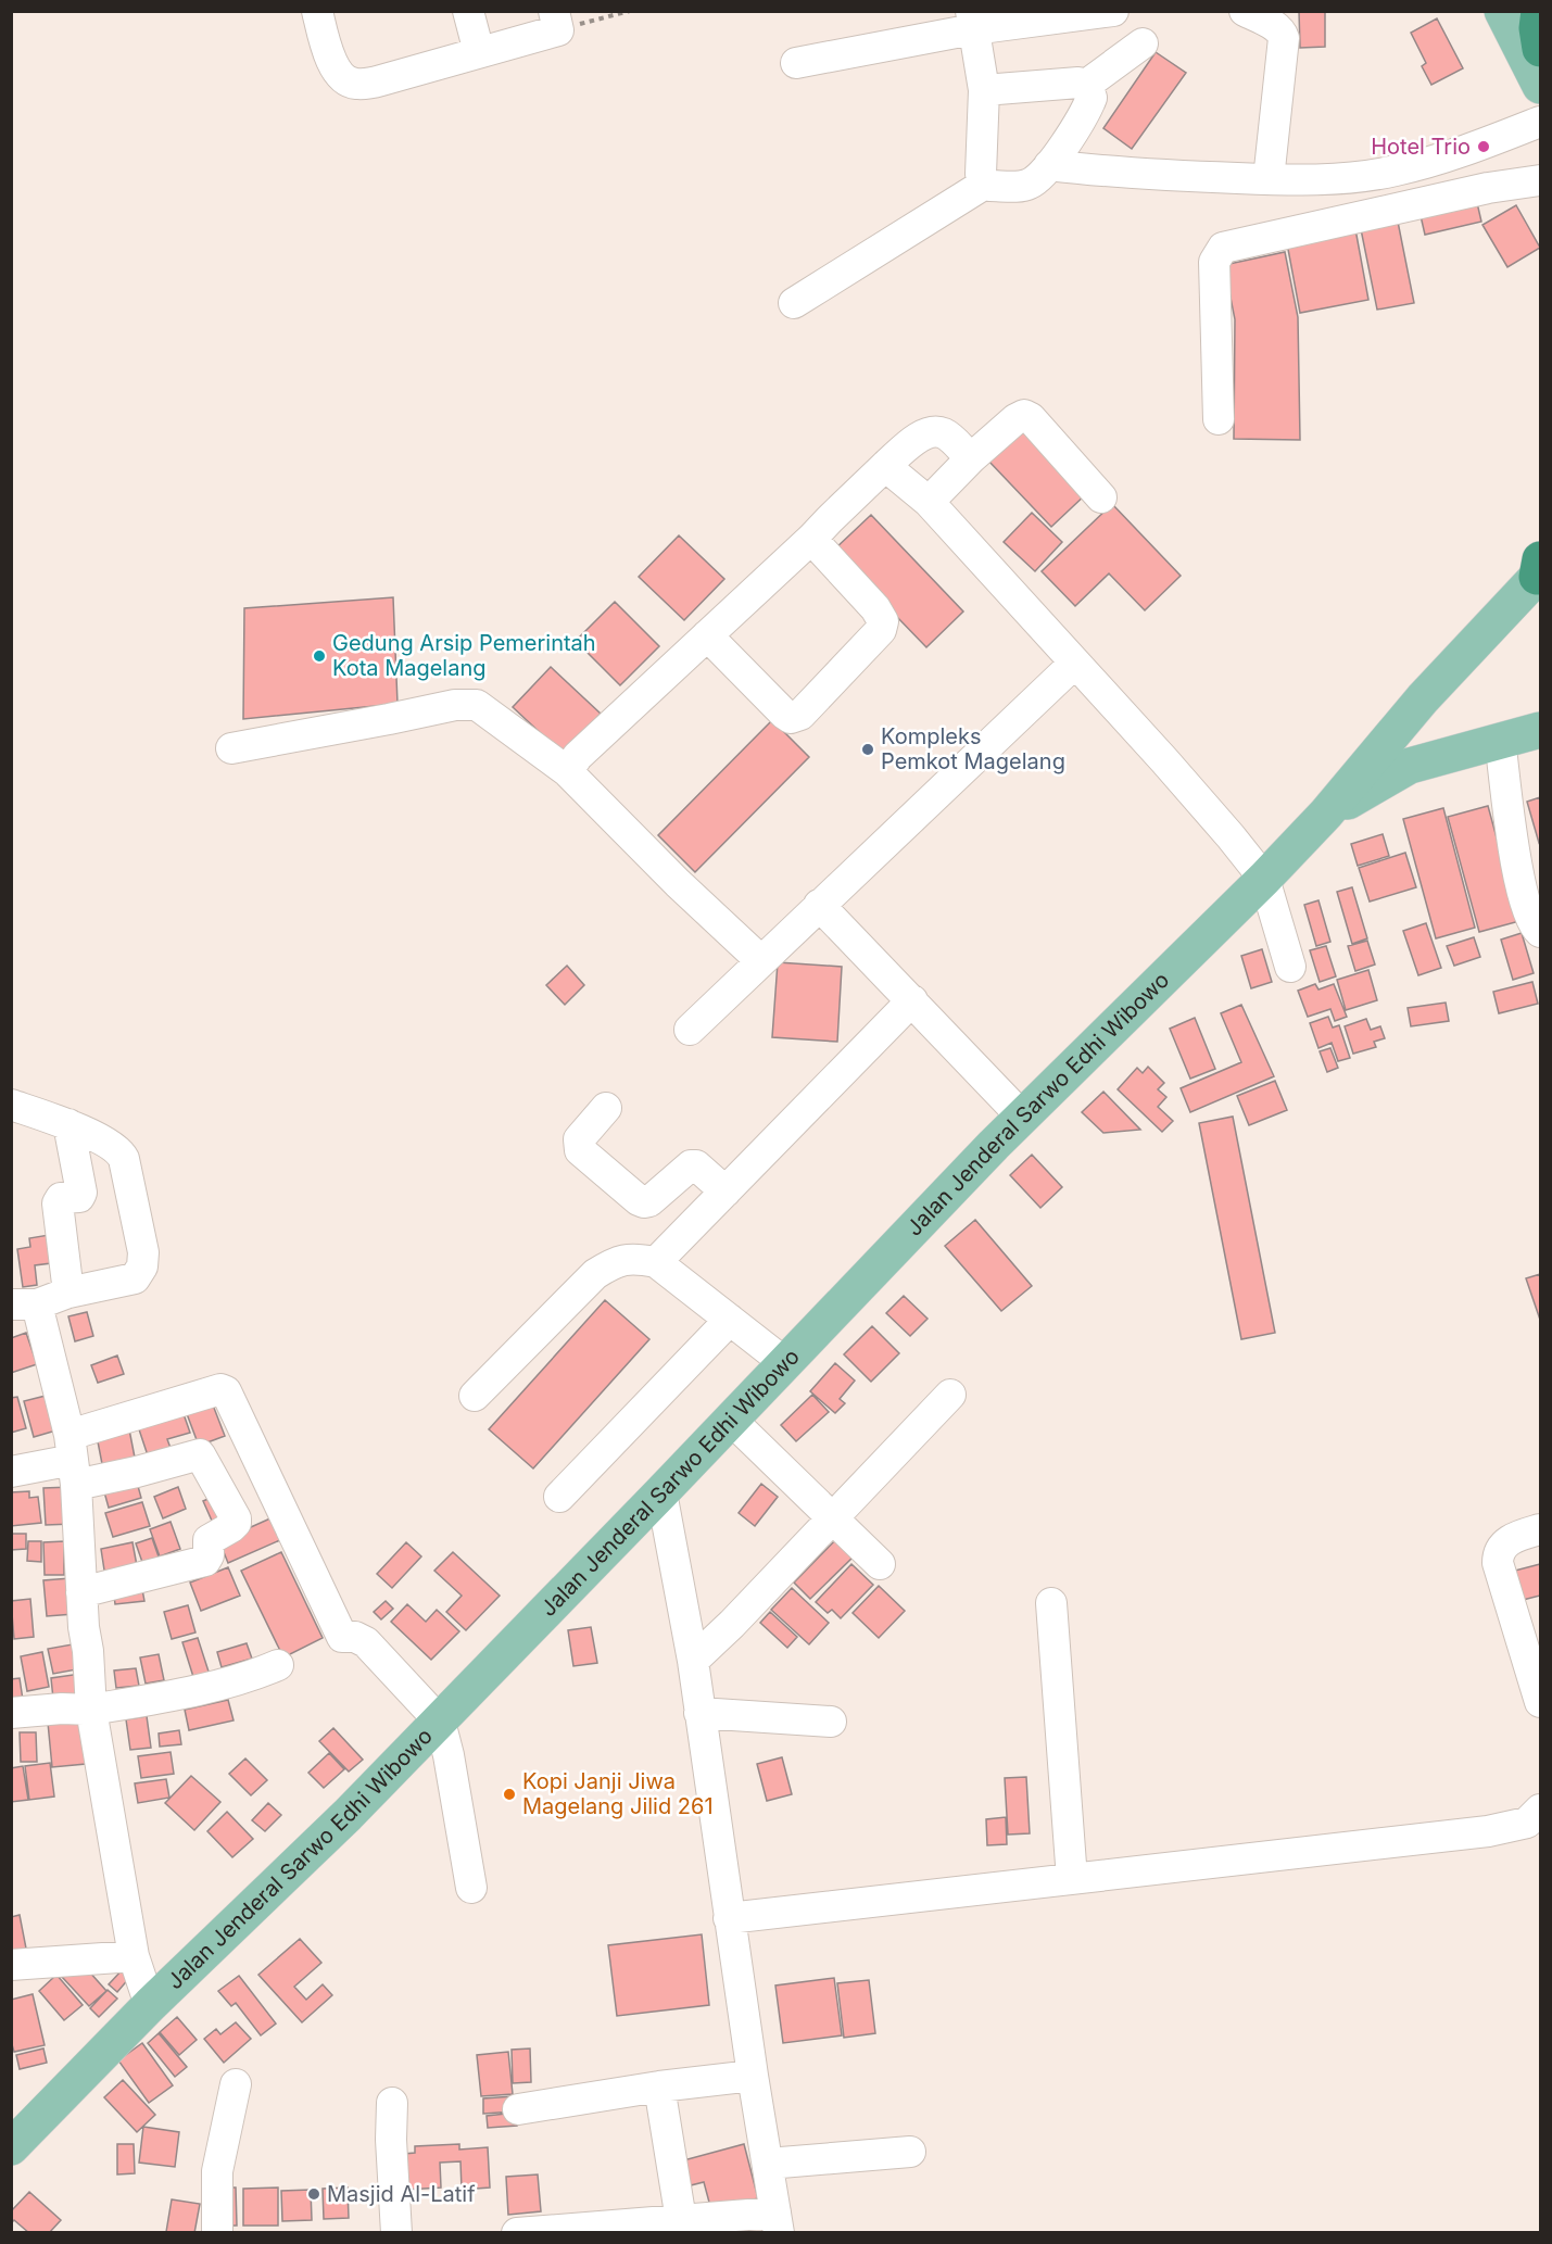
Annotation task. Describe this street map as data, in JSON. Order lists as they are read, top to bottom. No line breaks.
{"streets":{"main road":["Jalan Jenderal Sarwo Edhi Wibowo"]},"places":["Hotel Trio","Gedung Arsip Pemerintah Kota Magelang","Kompleks Pemkot Magelang","Kopi Janji Jiwa Magelang Jilid 261","Masjid Al-Latif"]}
